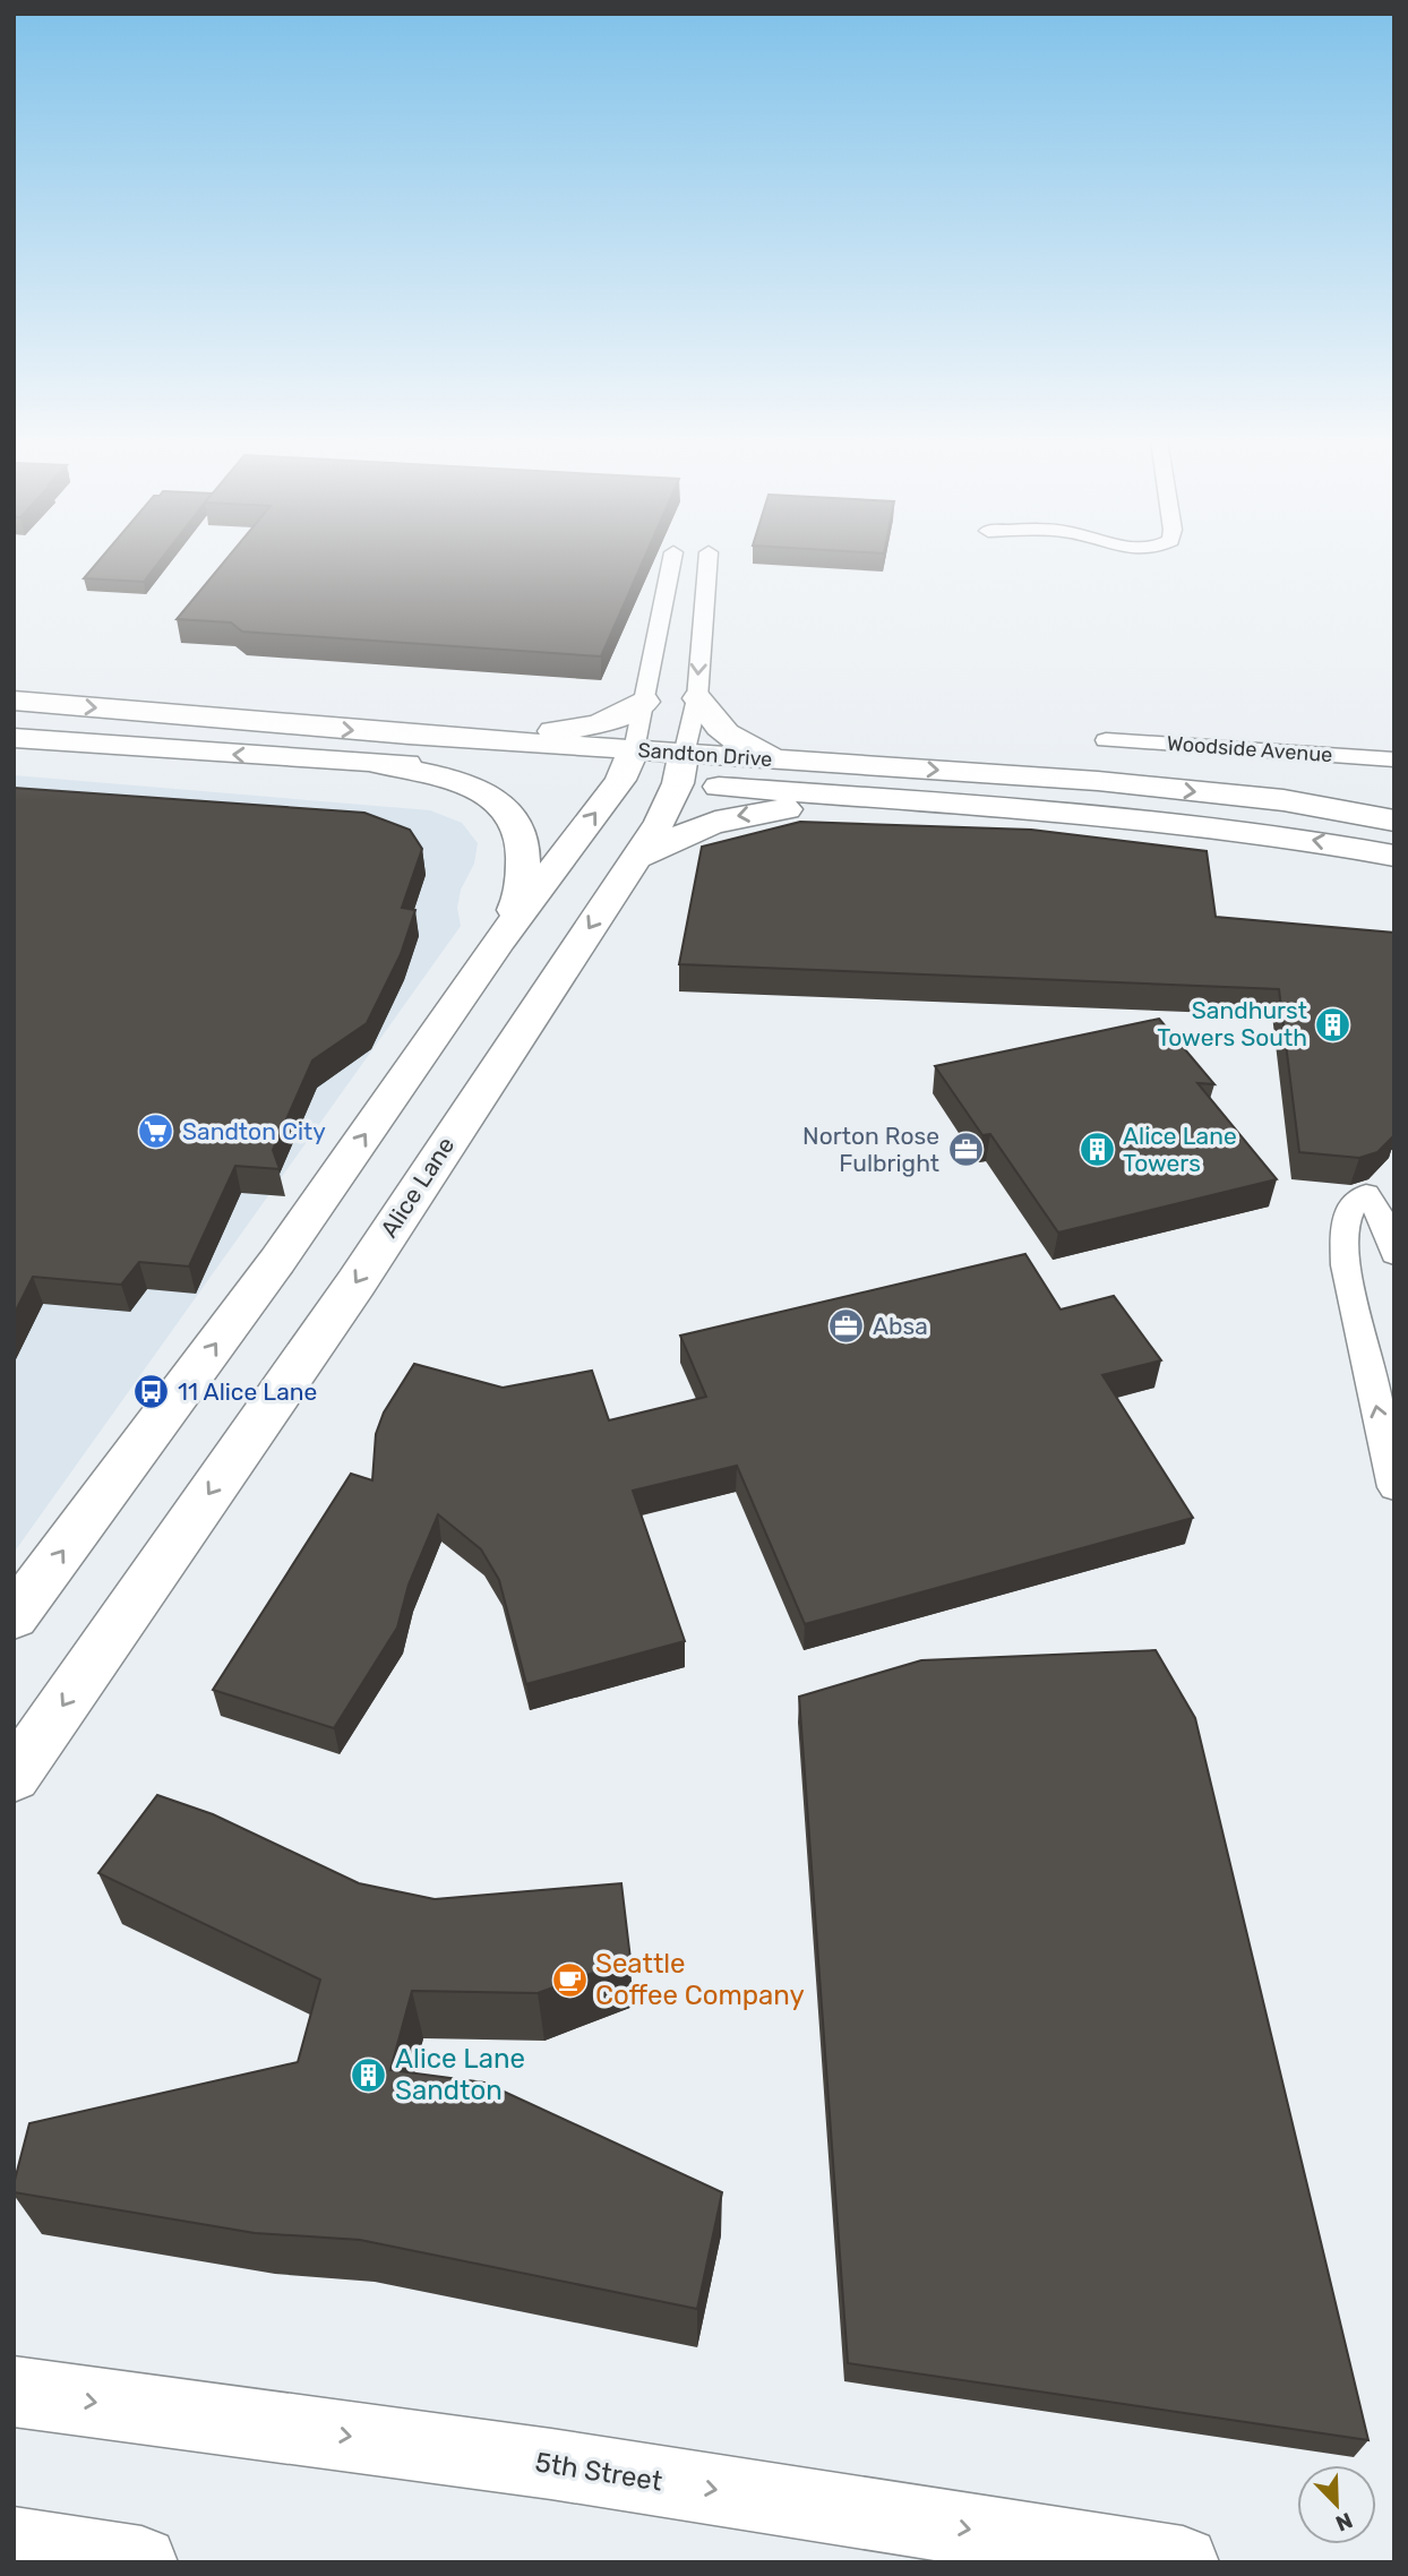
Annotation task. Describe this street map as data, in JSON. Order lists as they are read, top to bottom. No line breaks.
{"streets":{"main road":["Sandton Drive","Alice Lane","5th Street"],"street":["Woodside Avenue"]},"crossings":[["Sandton Drive","Alice Lane"]],"one_way":["5th Street"],"places":{"building":["Sandhurst Towers South","Alice Lane Towers","Alice Lane Sandton"],"supermarket":["Sandton City"],"office":["Norton Rose Fulbright","Absa"],"bus stop":["11 Alice Lane"],"cafe":["Seattle Coffee Company"]},"north":"bottom right"}
